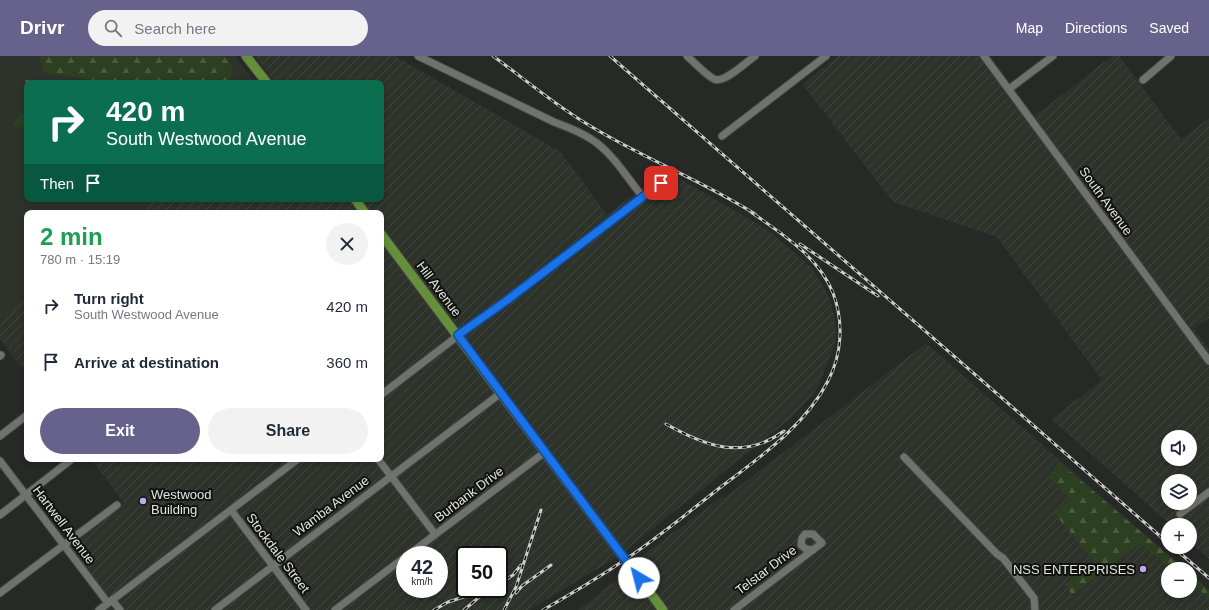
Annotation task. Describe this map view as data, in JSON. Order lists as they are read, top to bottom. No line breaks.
{"streets":{"main road":["Hill Avenue"],"street":["South Avenue","Burbank Drive","Wamba Avenue","Hartwell Avenue","Stockdale Street","Telstar Drive"]},"crossings":[["Hill Avenue","Burbank Drive"],["Hill Avenue","Wamba Avenue"],["Wamba Avenue","Stockdale Street"]],"places":["Westwood Building","NSS ENTERPRISES"],"page":{"header":"Drivr","search":"Search here","nav":["Map","Directions","Saved"],"turn":["420 m","South Westwood Avenue"],"then":"Then","heading":["2 min","780 m · 15:19"],"list":[{"name":"Turn right","note":"South Westwood Avenue","value":"420 m"},{"name":"Arrive at destination","value":"360 m"}],"buttons":["Exit","Share"],"map_buttons":["+","−"],"speed":"42 km/h","limit":"50"}}
